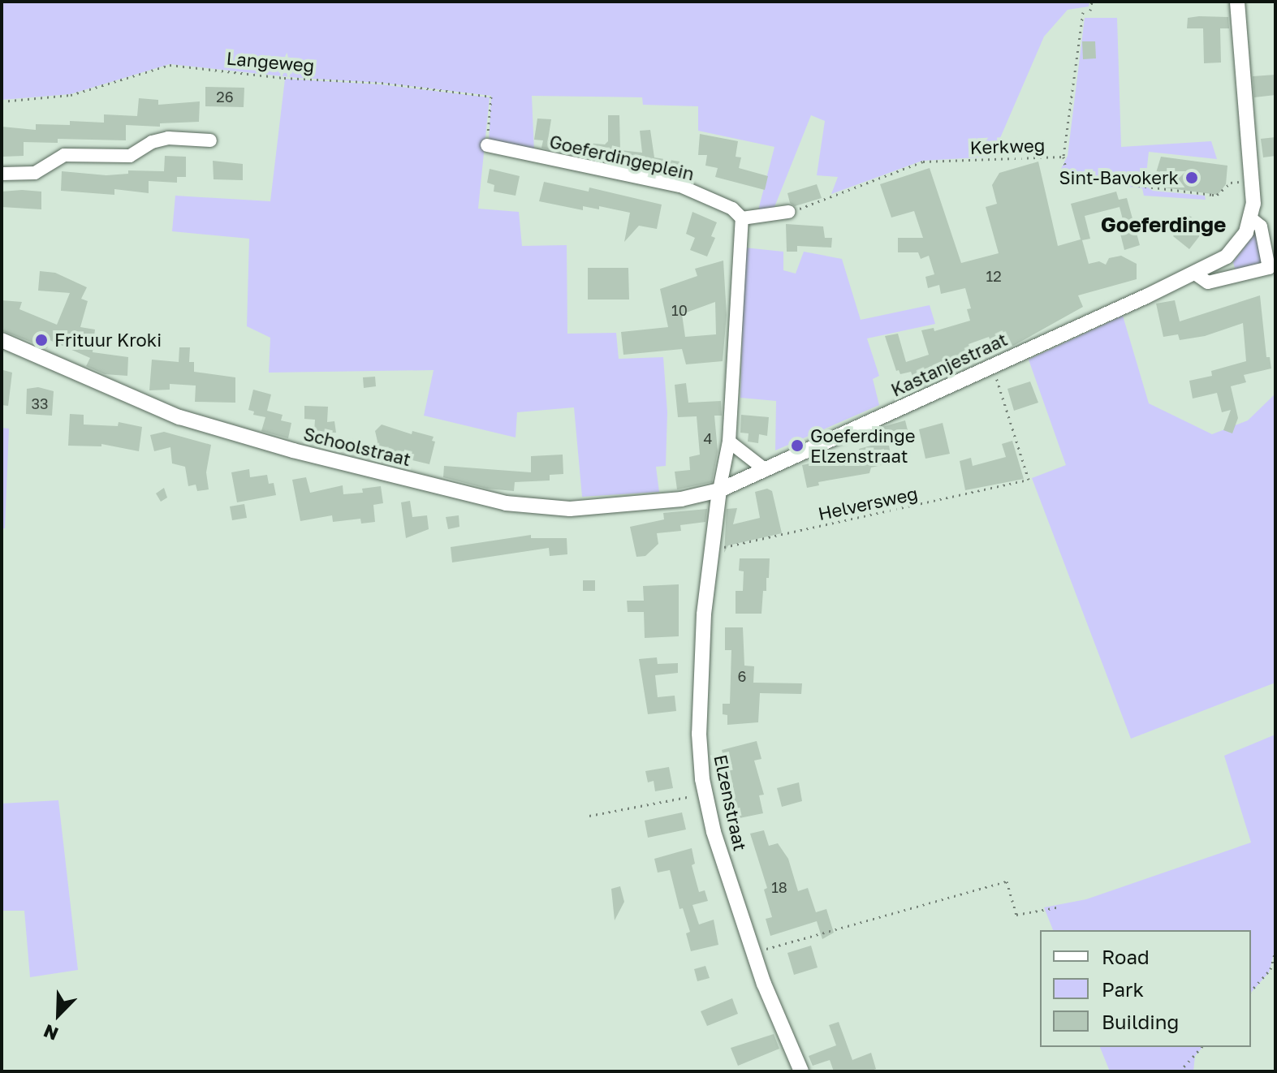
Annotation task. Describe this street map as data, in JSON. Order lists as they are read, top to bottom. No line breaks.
{"streets":{"street":["Goeferdingeplein","Kastanjestraat","Schoolstraat","Elzenstraat"],"path":["Langeweg","Kerkweg","Helversweg"]},"crossings":[["Langeweg","Goeferdingeplein"],["Kerkweg","Kastanjestraat"],["Kastanjestraat","Schoolstraat"],["Kastanjestraat","Helversweg"],["Kastanjestraat","Elzenstraat"],["Schoolstraat","Elzenstraat"],["Helversweg","Elzenstraat"]],"districts":["Goeferdinge"],"places":["Sint-Bavokerk","Frituur Kroki","Goeferdinge Elzenstraat"],"house_numbers":["26","12","10","33","4","6","18"],"legend":["Road","Park","Building"],"north":"bottom left"}
